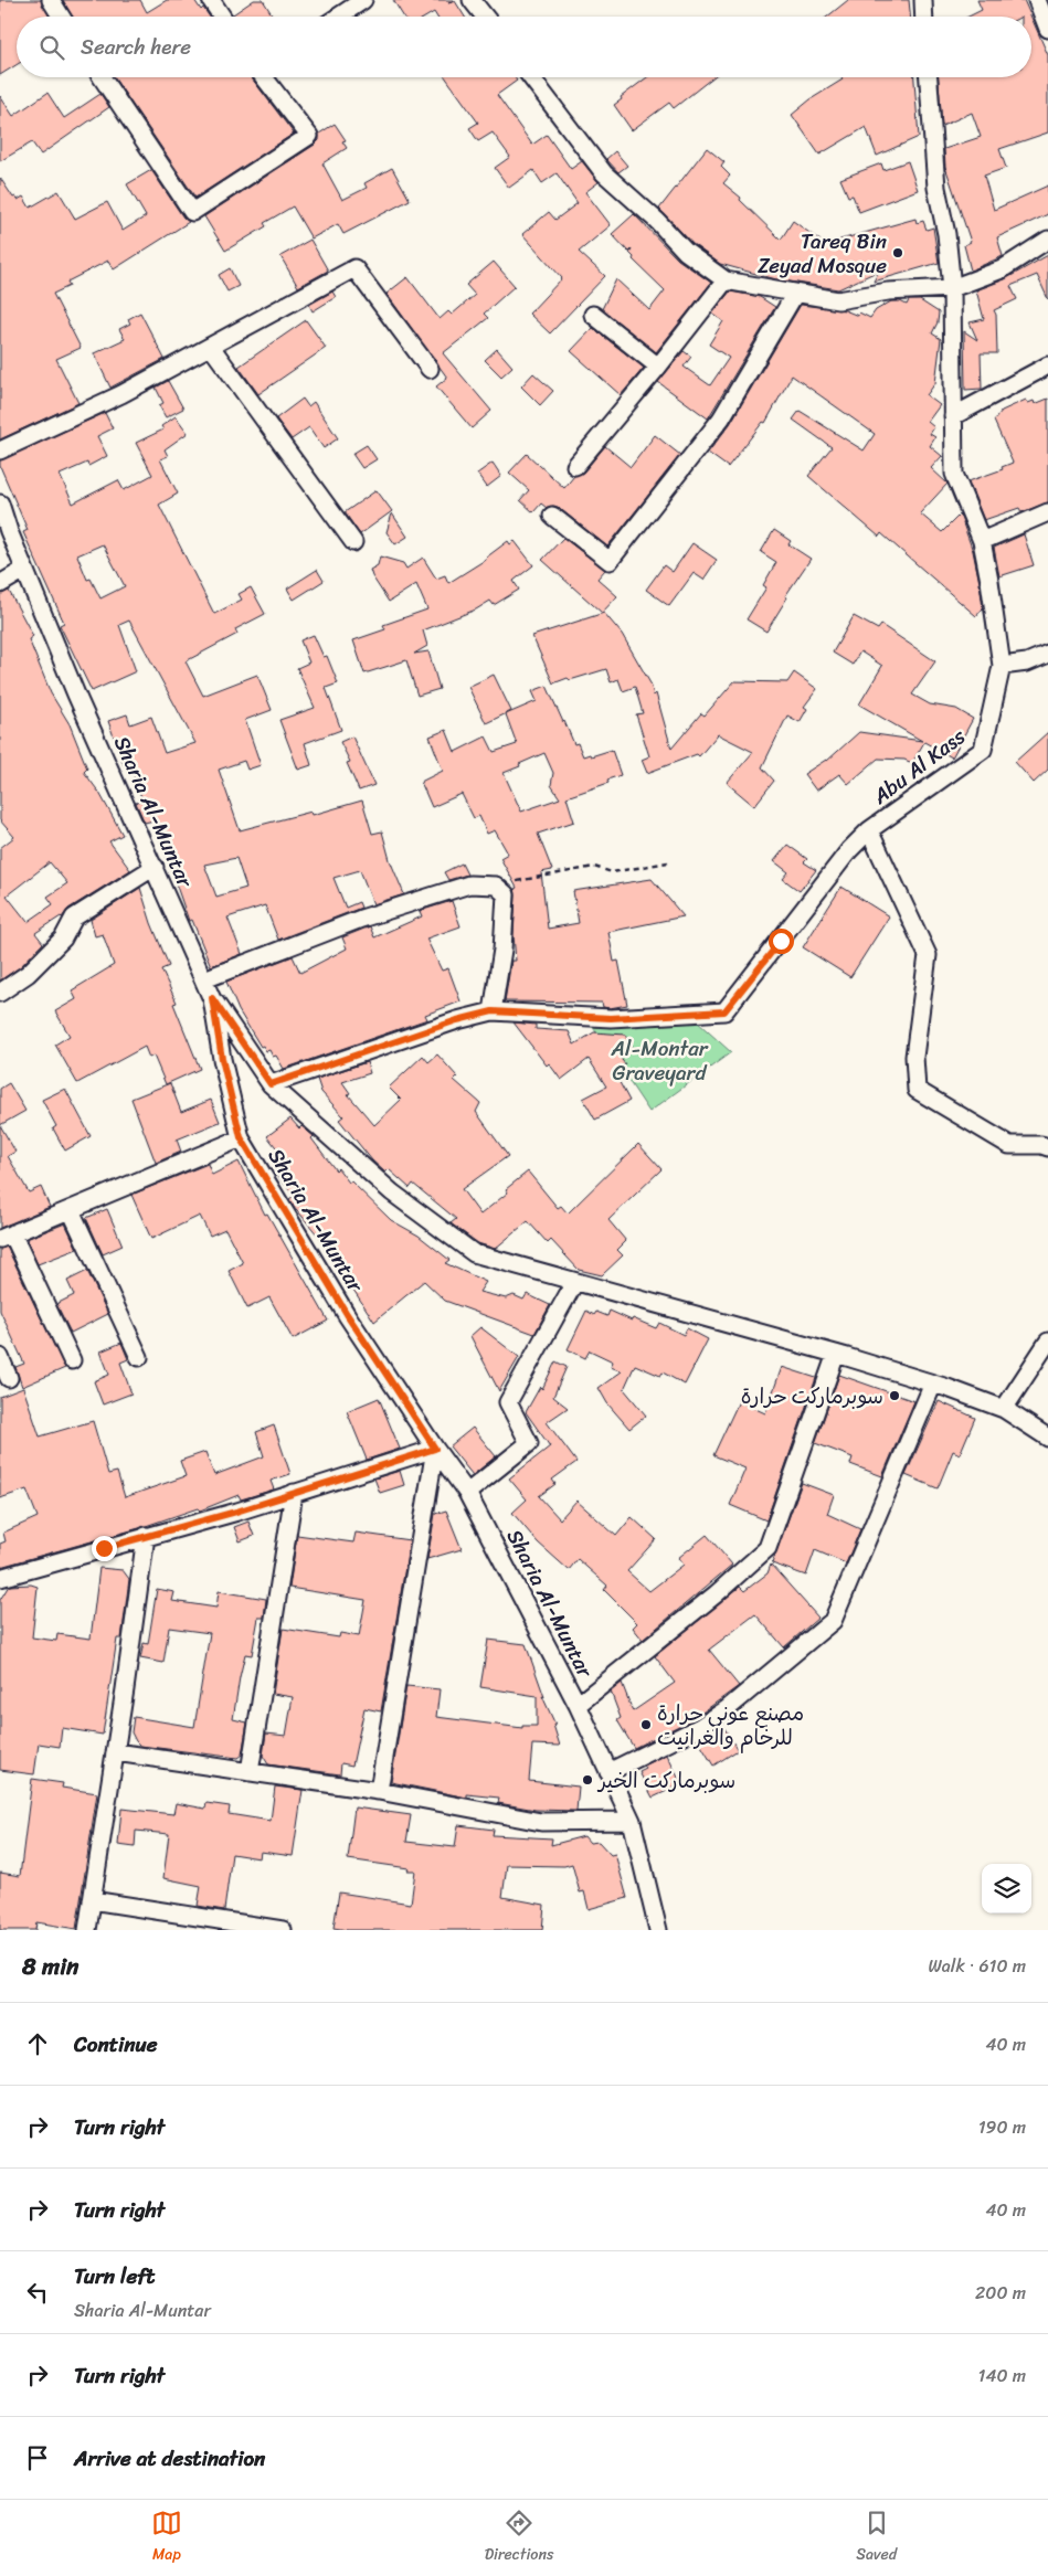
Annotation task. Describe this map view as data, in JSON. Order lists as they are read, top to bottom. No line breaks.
{"streets":{"street":["Abu Al Kass","Sharia Al-Muntar"]},"parks":["Al-Montar Graveyard"],"places":["Tareq Bin Zeyad Mosque","سوبرماركت حرارة","مصنع عوني حرارة للرخام والغرانيت","سوبرماركت الخير"],"page":{"search":"Search here","heading":["8 min","Walk · 610 m"],"list":[["Continue","40 m"],["Turn right","190 m"],["Turn right","40 m"],["Turn left","Sharia Al-Muntar","200 m"],["Turn right","140 m"],"Arrive at destination"],"nav":["Map","Directions","Saved"]}}
